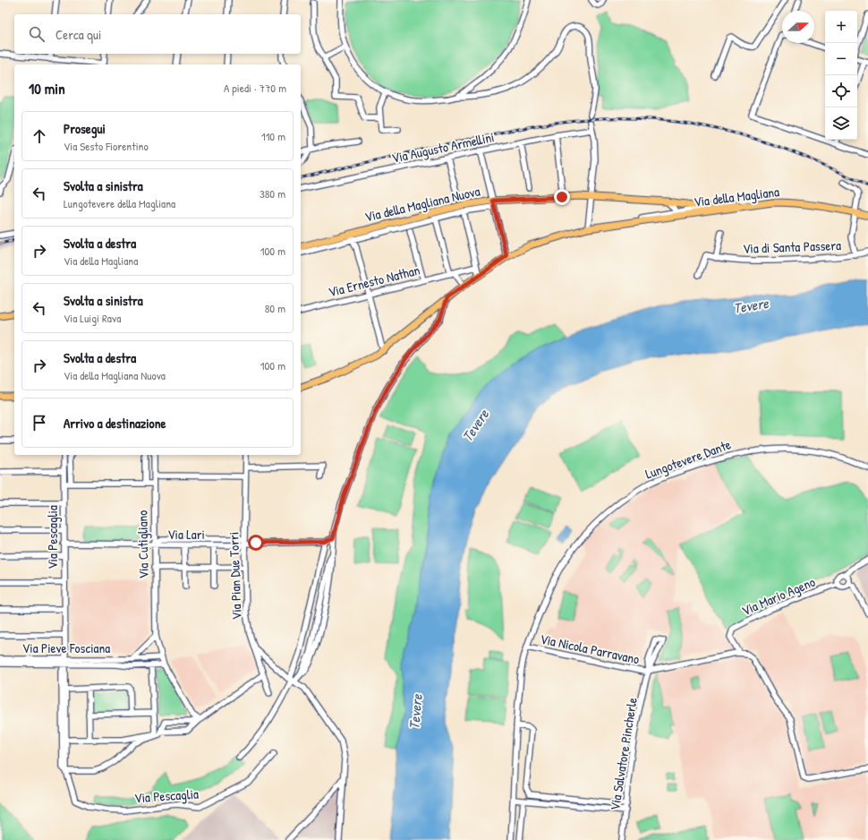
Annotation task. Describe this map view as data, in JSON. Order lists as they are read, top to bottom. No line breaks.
{"streets":{"main road":["Via della Magliana","Via della Magliana Nuova"],"street":["Via Augusto Armellini","Via di Santa Passera","Via Ernesto Nathan","Lungotevere Dante","Via Lari","Via Pescaglia","Via Cutigliano","Via Pian Due Torri","Via Mario Ageno","Via Pieve Fosciana","Via Nicola Parravano","Via Salvatore Pincherle"]},"crossings":[["Via della Magliana","Via della Magliana Nuova"],["Lungotevere Dante","Via Nicola Parravano"],["Via Lari","Via Pescaglia"],["Via Lari","Via Cutigliano"],["Via Lari","Via Pian Due Torri"],["Via Pescaglia","Via Pieve Fosciana"],["Via Cutigliano","Via Pieve Fosciana"],["Via Nicola Parravano","Via Salvatore Pincherle"]],"water":["Tevere"],"north":"right","page":{"map_buttons":["+","−"],"search":"Cerca qui","heading":["10 min","A piedi · 770 m"],"list":[["Prosegui","Via Sesto Fiorentino","110 m"],["Svolta a sinistra","Lungotevere della Magliana","380 m"],["Svolta a destra","Via della Magliana","100 m"],["Svolta a sinistra","Via Luigi Rava","80 m"],["Svolta a destra","Via della Magliana Nuova","100 m"],"Arrivo a destinazione"]}}
